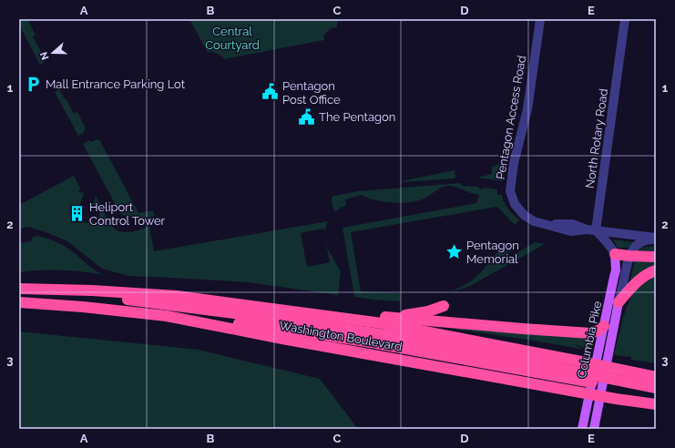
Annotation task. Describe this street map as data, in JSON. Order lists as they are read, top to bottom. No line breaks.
{"streets":{"highway":["Washington Boulevard"],"main road":["Columbia Pike"],"street":["Pentagon Access Road","North Rotary Road"]},"crossings":[["Pentagon Access Road","North Rotary Road"],["Pentagon Access Road","Columbia Pike"]],"parks":["Central Courtyard"],"places":{"parking":["Mall Entrance Parking Lot"],"public building":["Pentagon Post Office","The Pentagon"],"building":["Heliport Control Tower"],"place":["Pentagon Memorial"]},"north":"left","grid":{"columns":["A","B","C","D","E"],"rows":["1","2","3"]}}
